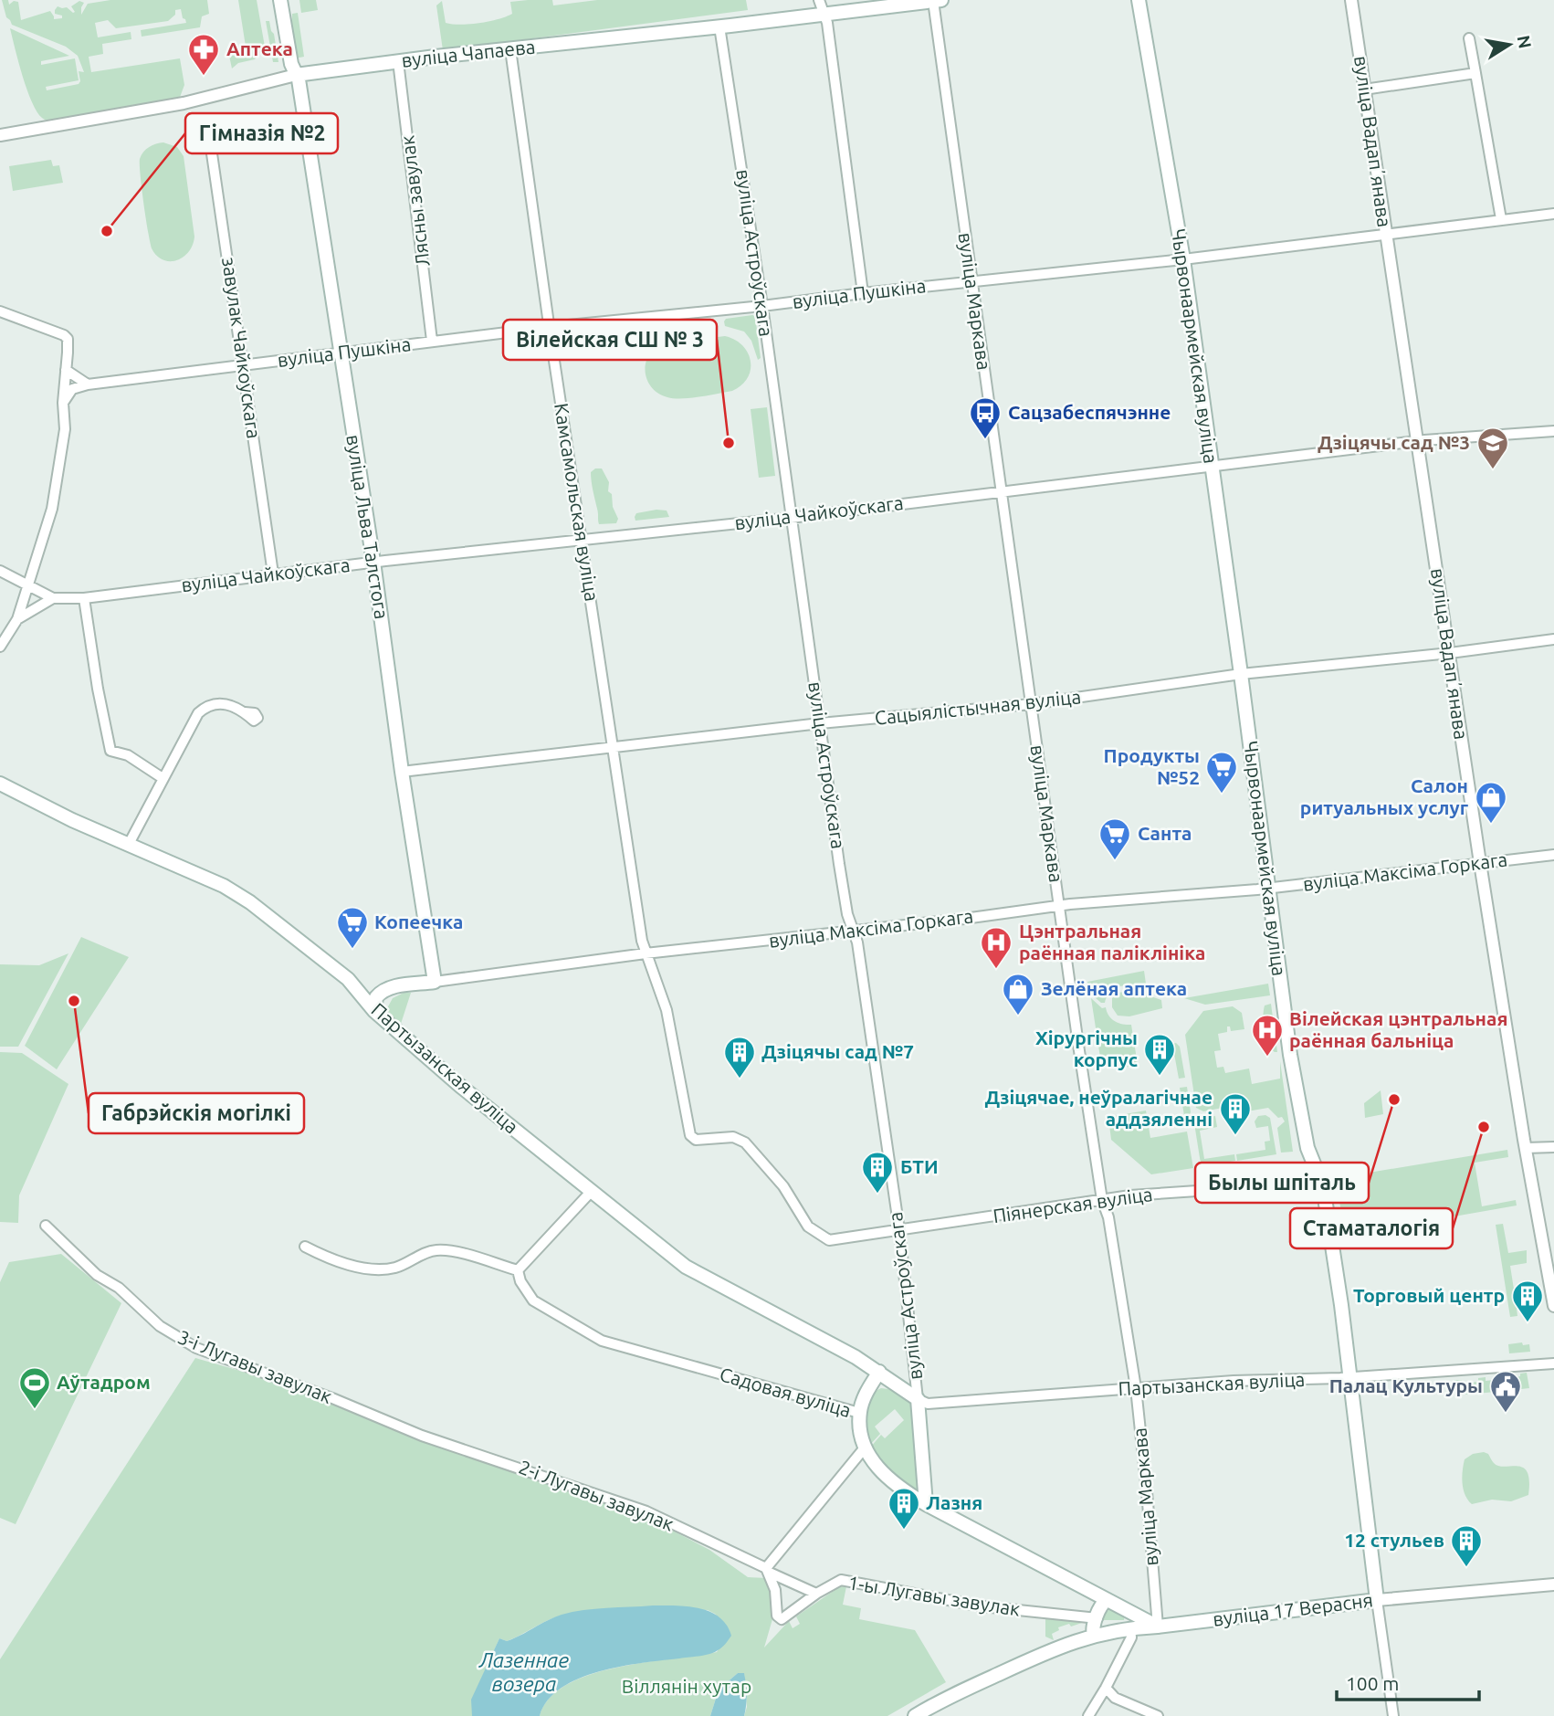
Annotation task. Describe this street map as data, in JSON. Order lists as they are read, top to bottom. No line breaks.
{"streets":{"main road":["вуліца Чапаева","вуліца Астроўскага","Чырвонаармейская вуліца","вуліца Льва Талстога","Партызанская вуліца","Садовая вуліца","вуліца 17 Верасня"],"street":["вуліца Вадапʼянава","Лясны завулак","вуліца Пушкіна","вуліца Маркава","завулак Чайкоўскага","Камсамольская вуліца","вуліца Чайкоўскага","Сацыялістычная вуліца","вуліца Максіма Горкага","Піянерская вуліца","3-і Лугавы завулак","2-і Лугавы завулак","1-ы Лугавы завулак"]},"crossings":[["вуліца Чапаева","Лясны завулак"],["вуліца Чапаева","вуліца Астроўскага"],["вуліца Чапаева","вуліца Маркава"],["вуліца Чапаева","Камсамольская вуліца"],["вуліца Чапаева","вуліца Льва Талстога"],["вуліца Вадапʼянава","вуліца Пушкіна"],["вуліца Вадапʼянава","вуліца Чайкоўскага"],["вуліца Вадапʼянава","Сацыялістычная вуліца"],["вуліца Вадапʼянава","вуліца Максіма Горкага"],["Лясны завулак","вуліца Пушкіна"],["вуліца Астроўскага","вуліца Пушкіна"],["вуліца Астроўскага","вуліца Чайкоўскага"],["вуліца Астроўскага","Сацыялістычная вуліца"],["вуліца Астроўскага","вуліца Максіма Горкага"],["вуліца Астроўскага","Партызанская вуліца"],["вуліца Астроўскага","Піянерская вуліца"],["вуліца Астроўскага","Садовая вуліца"],["вуліца Пушкіна","вуліца Маркава"],["вуліца Пушкіна","Чырвонаармейская вуліца"],["вуліца Пушкіна","завулак Чайкоўскага"],["вуліца Пушкіна","Камсамольская вуліца"],["вуліца Пушкіна","вуліца Льва Талстога"],["вуліца Маркава","вуліца Чайкоўскага"],["вуліца Маркава","Сацыялістычная вуліца"],["вуліца Маркава","вуліца Максіма Горкага"],["вуліца Маркава","Партызанская вуліца"],["вуліца Маркава","Піянерская вуліца"],["вуліца Маркава","Садовая вуліца"],["вуліца Маркава","вуліца 17 Верасня"],["Чырвонаармейская вуліца","вуліца Чайкоўскага"],["Чырвонаармейская вуліца","Сацыялістычная вуліца"],["Чырвонаармейская вуліца","вуліца Максіма Горкага"],["Чырвонаармейская вуліца","Партызанская вуліца"],["Чырвонаармейская вуліца","Піянерская вуліца"],["Чырвонаармейская вуліца","вуліца 17 Верасня"],["завулак Чайкоўскага","вуліца Чайкоўскага"],["Камсамольская вуліца","вуліца Чайкоўскага"],["Камсамольская вуліца","Сацыялістычная вуліца"],["Камсамольская вуліца","вуліца Максіма Горкага"],["Камсамольская вуліца","Піянерская вуліца"],["вуліца Чайкоўскага","вуліца Льва Талстога"],["вуліца Льва Талстога","Сацыялістычная вуліца"],["вуліца Льва Талстога","вуліца Максіма Горкага"],["вуліца Максіма Горкага","Піянерская вуліца"],["3-і Лугавы завулак","2-і Лугавы завулак"],["Садовая вуліца","вуліца 17 Верасня"],["2-і Лугавы завулак","1-ы Лугавы завулак"]],"water":["Лазеннае возера"],"parks":["Віллянін хутар"],"places":{"pharmacy":["Аптека"],"other":["Гімназія №2","Вілейская СШ № 3","Габрэйскія могілкі","Былы шпіталь","Стаматалогія"],"bus stop":["Сацзабеспячэнне"],"school or university":["Дзіцячы сад №3"],"supermarket":["Продукты №52","Санта","Копеечка"],"shop":["Салон ритуальных услуг","Зелёная аптека"],"hospital":["Цэнтральная раённая паліклініка","Вілейская цэнтральная раённая бальніца"],"building":["Хірургічны корпус","Дзіцячы сад №7","Дзіцячае, неўралагічнае аддзяленні","БТИ","Торговый центр","Лазня","12 стульев"],"sports":["Аўтадром"],"public building":["Палац Культуры"]},"scale_bar":"100 m","north":"right"}
